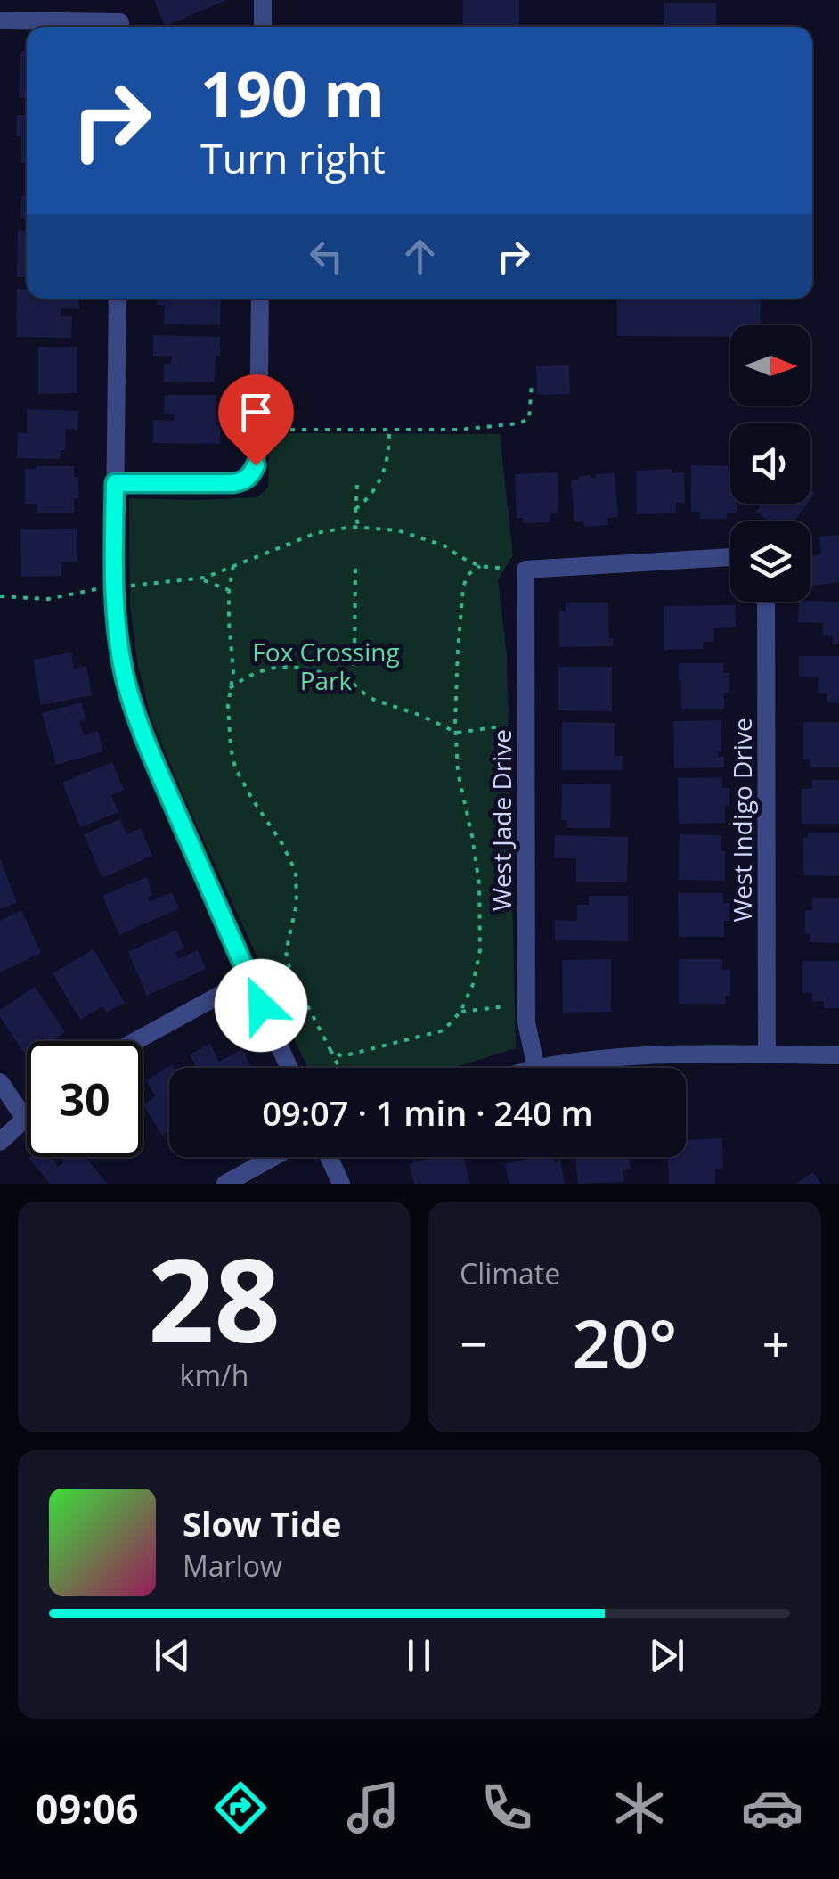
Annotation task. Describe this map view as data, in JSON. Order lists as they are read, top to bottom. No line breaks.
{"streets":{"street":["West Jade Drive","West Indigo Drive"]},"parks":["Fox Crossing Park"],"north":"right","page":{"turn":["190 m","Turn right"],"limit":"30","trip":"09:07 · 1 min · 240 m","tile":[["28","km/h"],"Climate"],"heat":["−","20°","+"],"song":["Slow Tide","Marlow"],"tabs":"09:06"}}
